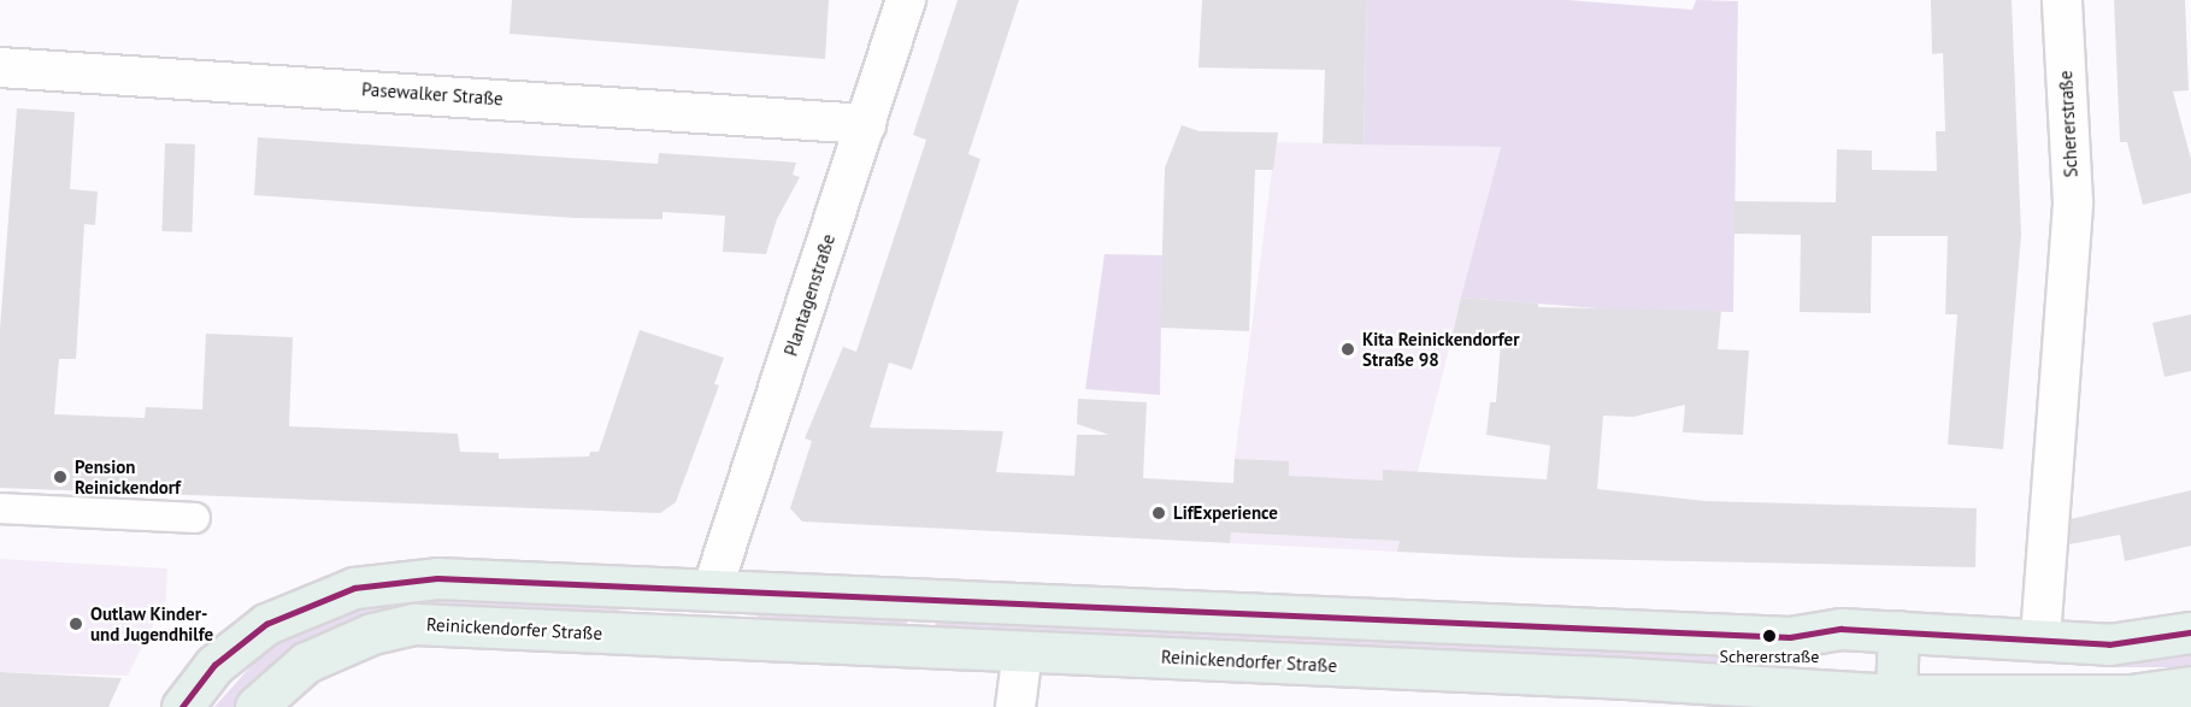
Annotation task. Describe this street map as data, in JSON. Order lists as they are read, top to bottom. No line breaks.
{"streets":{"main road":["Reinickendorfer Straße"],"street":["Pasewalker Straße","Schererstraße","Plantagenstraße"]},"crossings":[["Pasewalker Straße","Plantagenstraße"]],"places":["Kita Reinickendorfer Straße 98","Pension Reinickendorf","LifExperience","Outlaw Kinder- und Jugendhilfe","Schererstraße"]}
